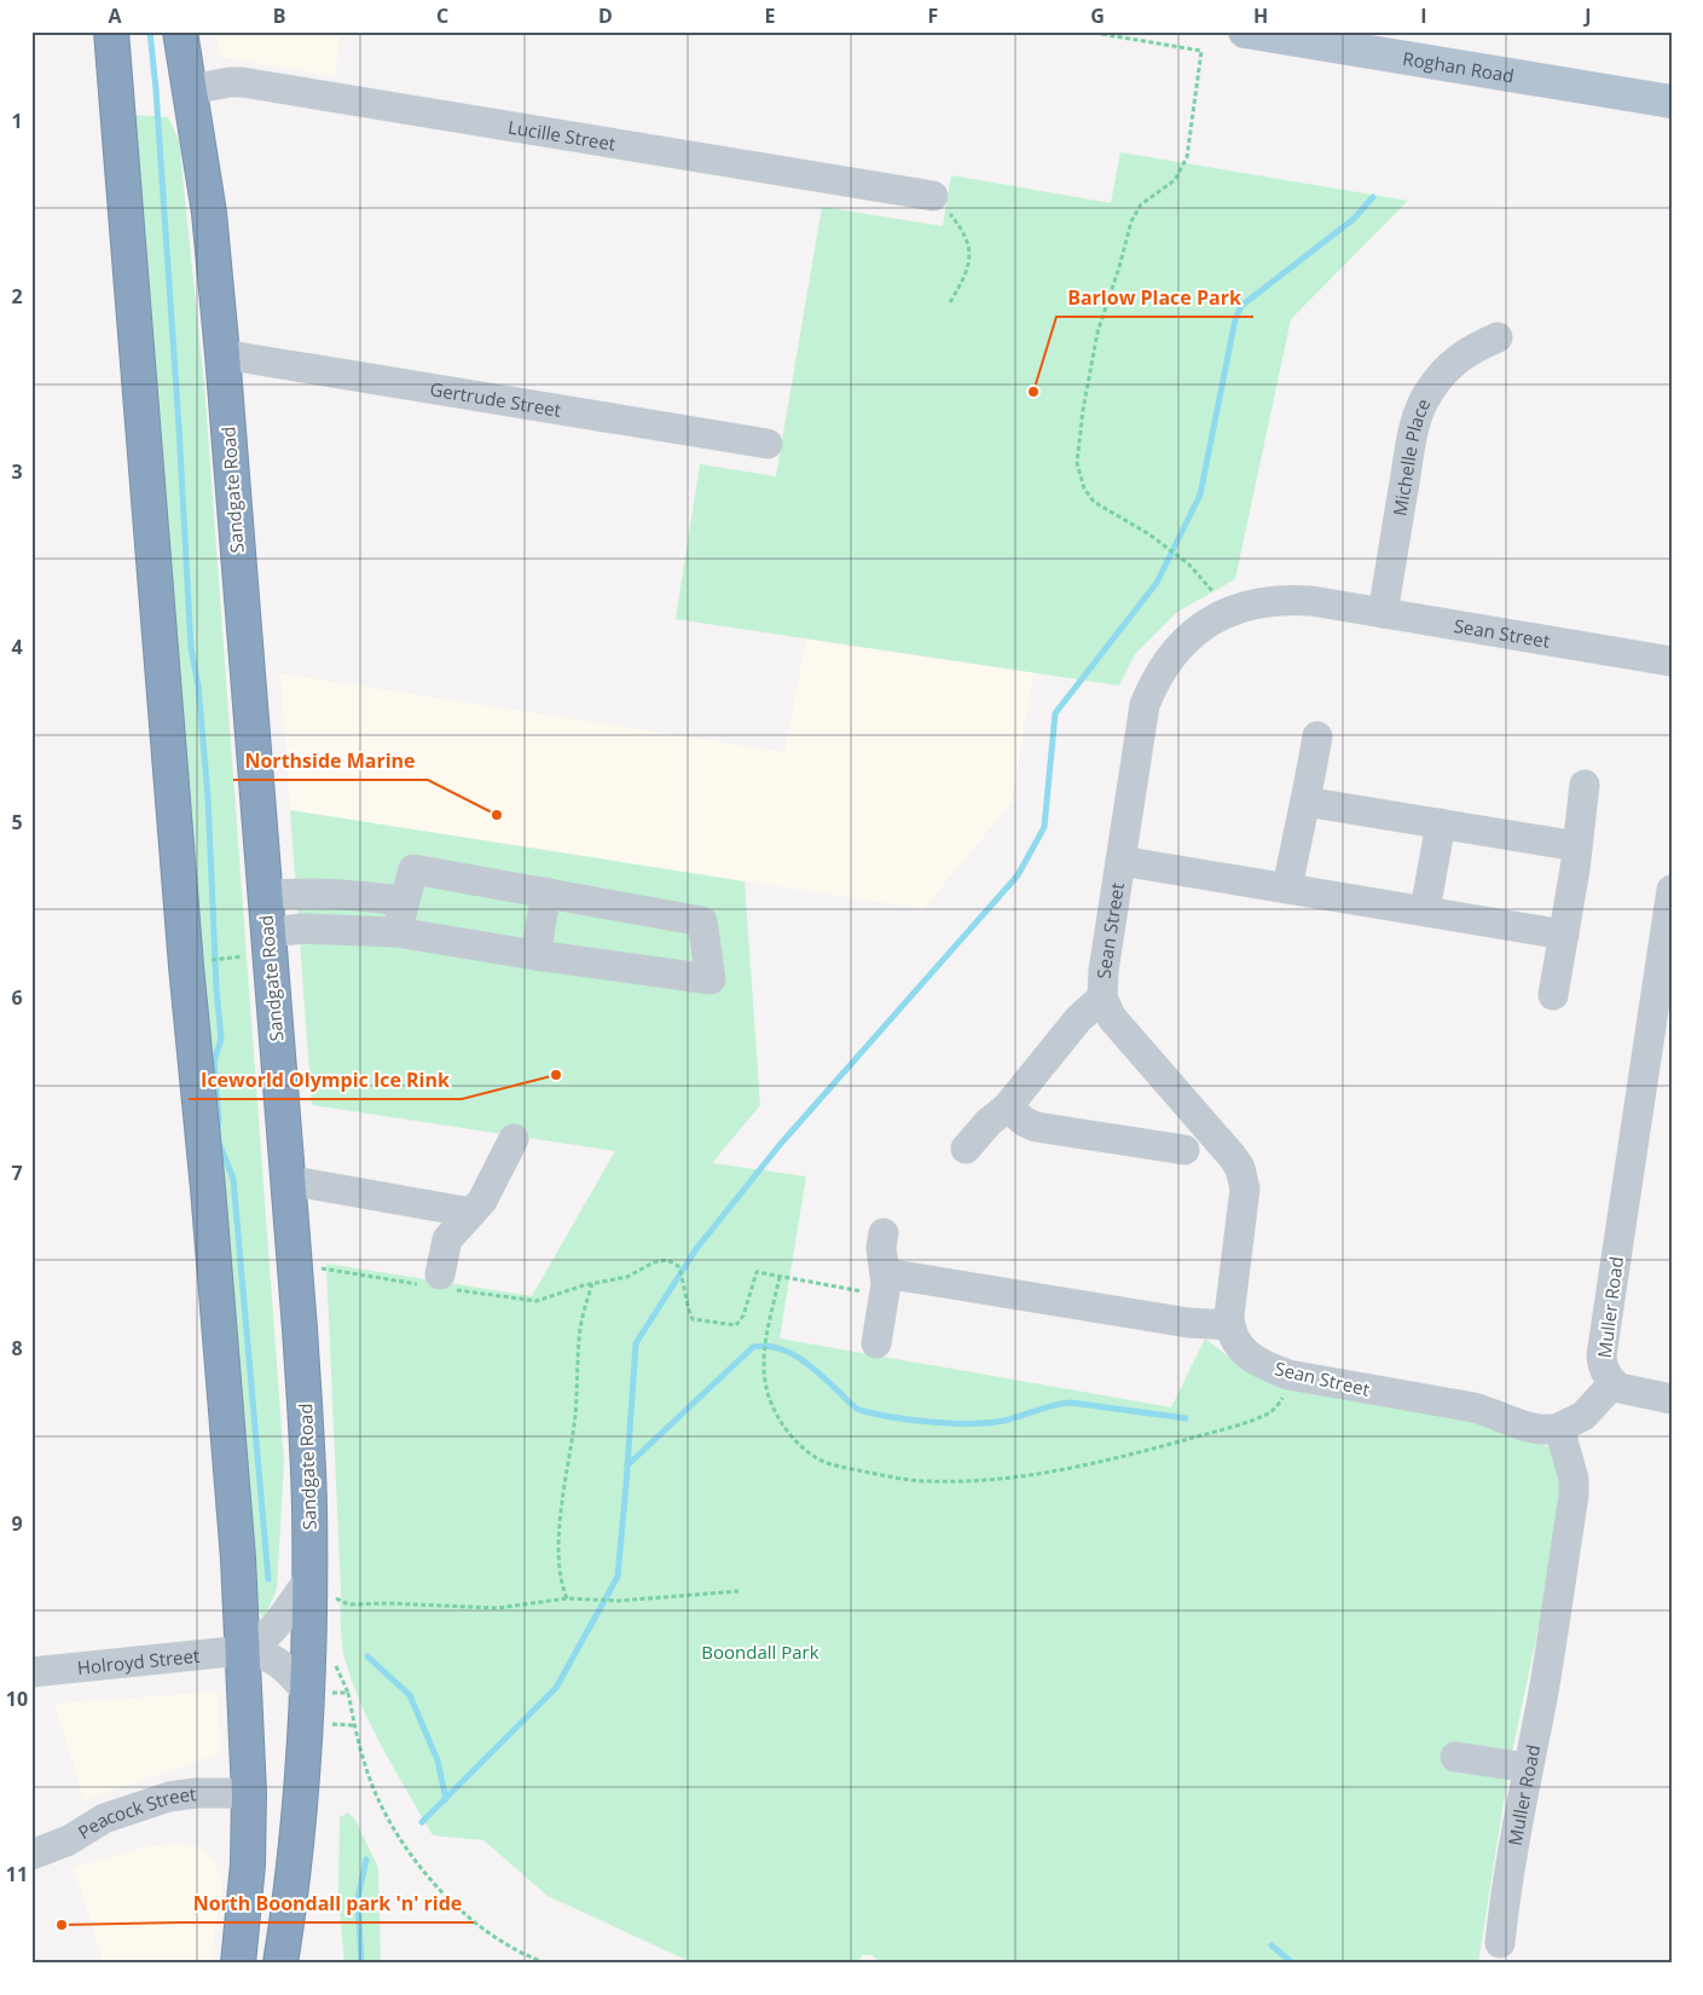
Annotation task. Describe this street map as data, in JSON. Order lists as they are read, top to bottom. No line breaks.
{"streets":{"highway":["Sandgate Road"],"main road":["Roghan Road"],"street":["Lucille Street","Gertrude Street","Michelle Place","Sean Street","Muller Road","Holroyd Street","Peacock Street"]},"crossings":[["Lucille Street","Sandgate Road"],["Gertrude Street","Sandgate Road"],["Michelle Place","Sean Street"],["Sean Street","Muller Road"]],"parks":["Boondall Park"],"places":["Barlow Place Park","Northside Marine","Iceworld Olympic Ice Rink","North Boondall park 'n' ride"],"grid":{"columns":["A","B","C","D","E","F","G","H","I","J"],"rows":["1","2","3","4","5","6","7","8","9","10","11"]}}
